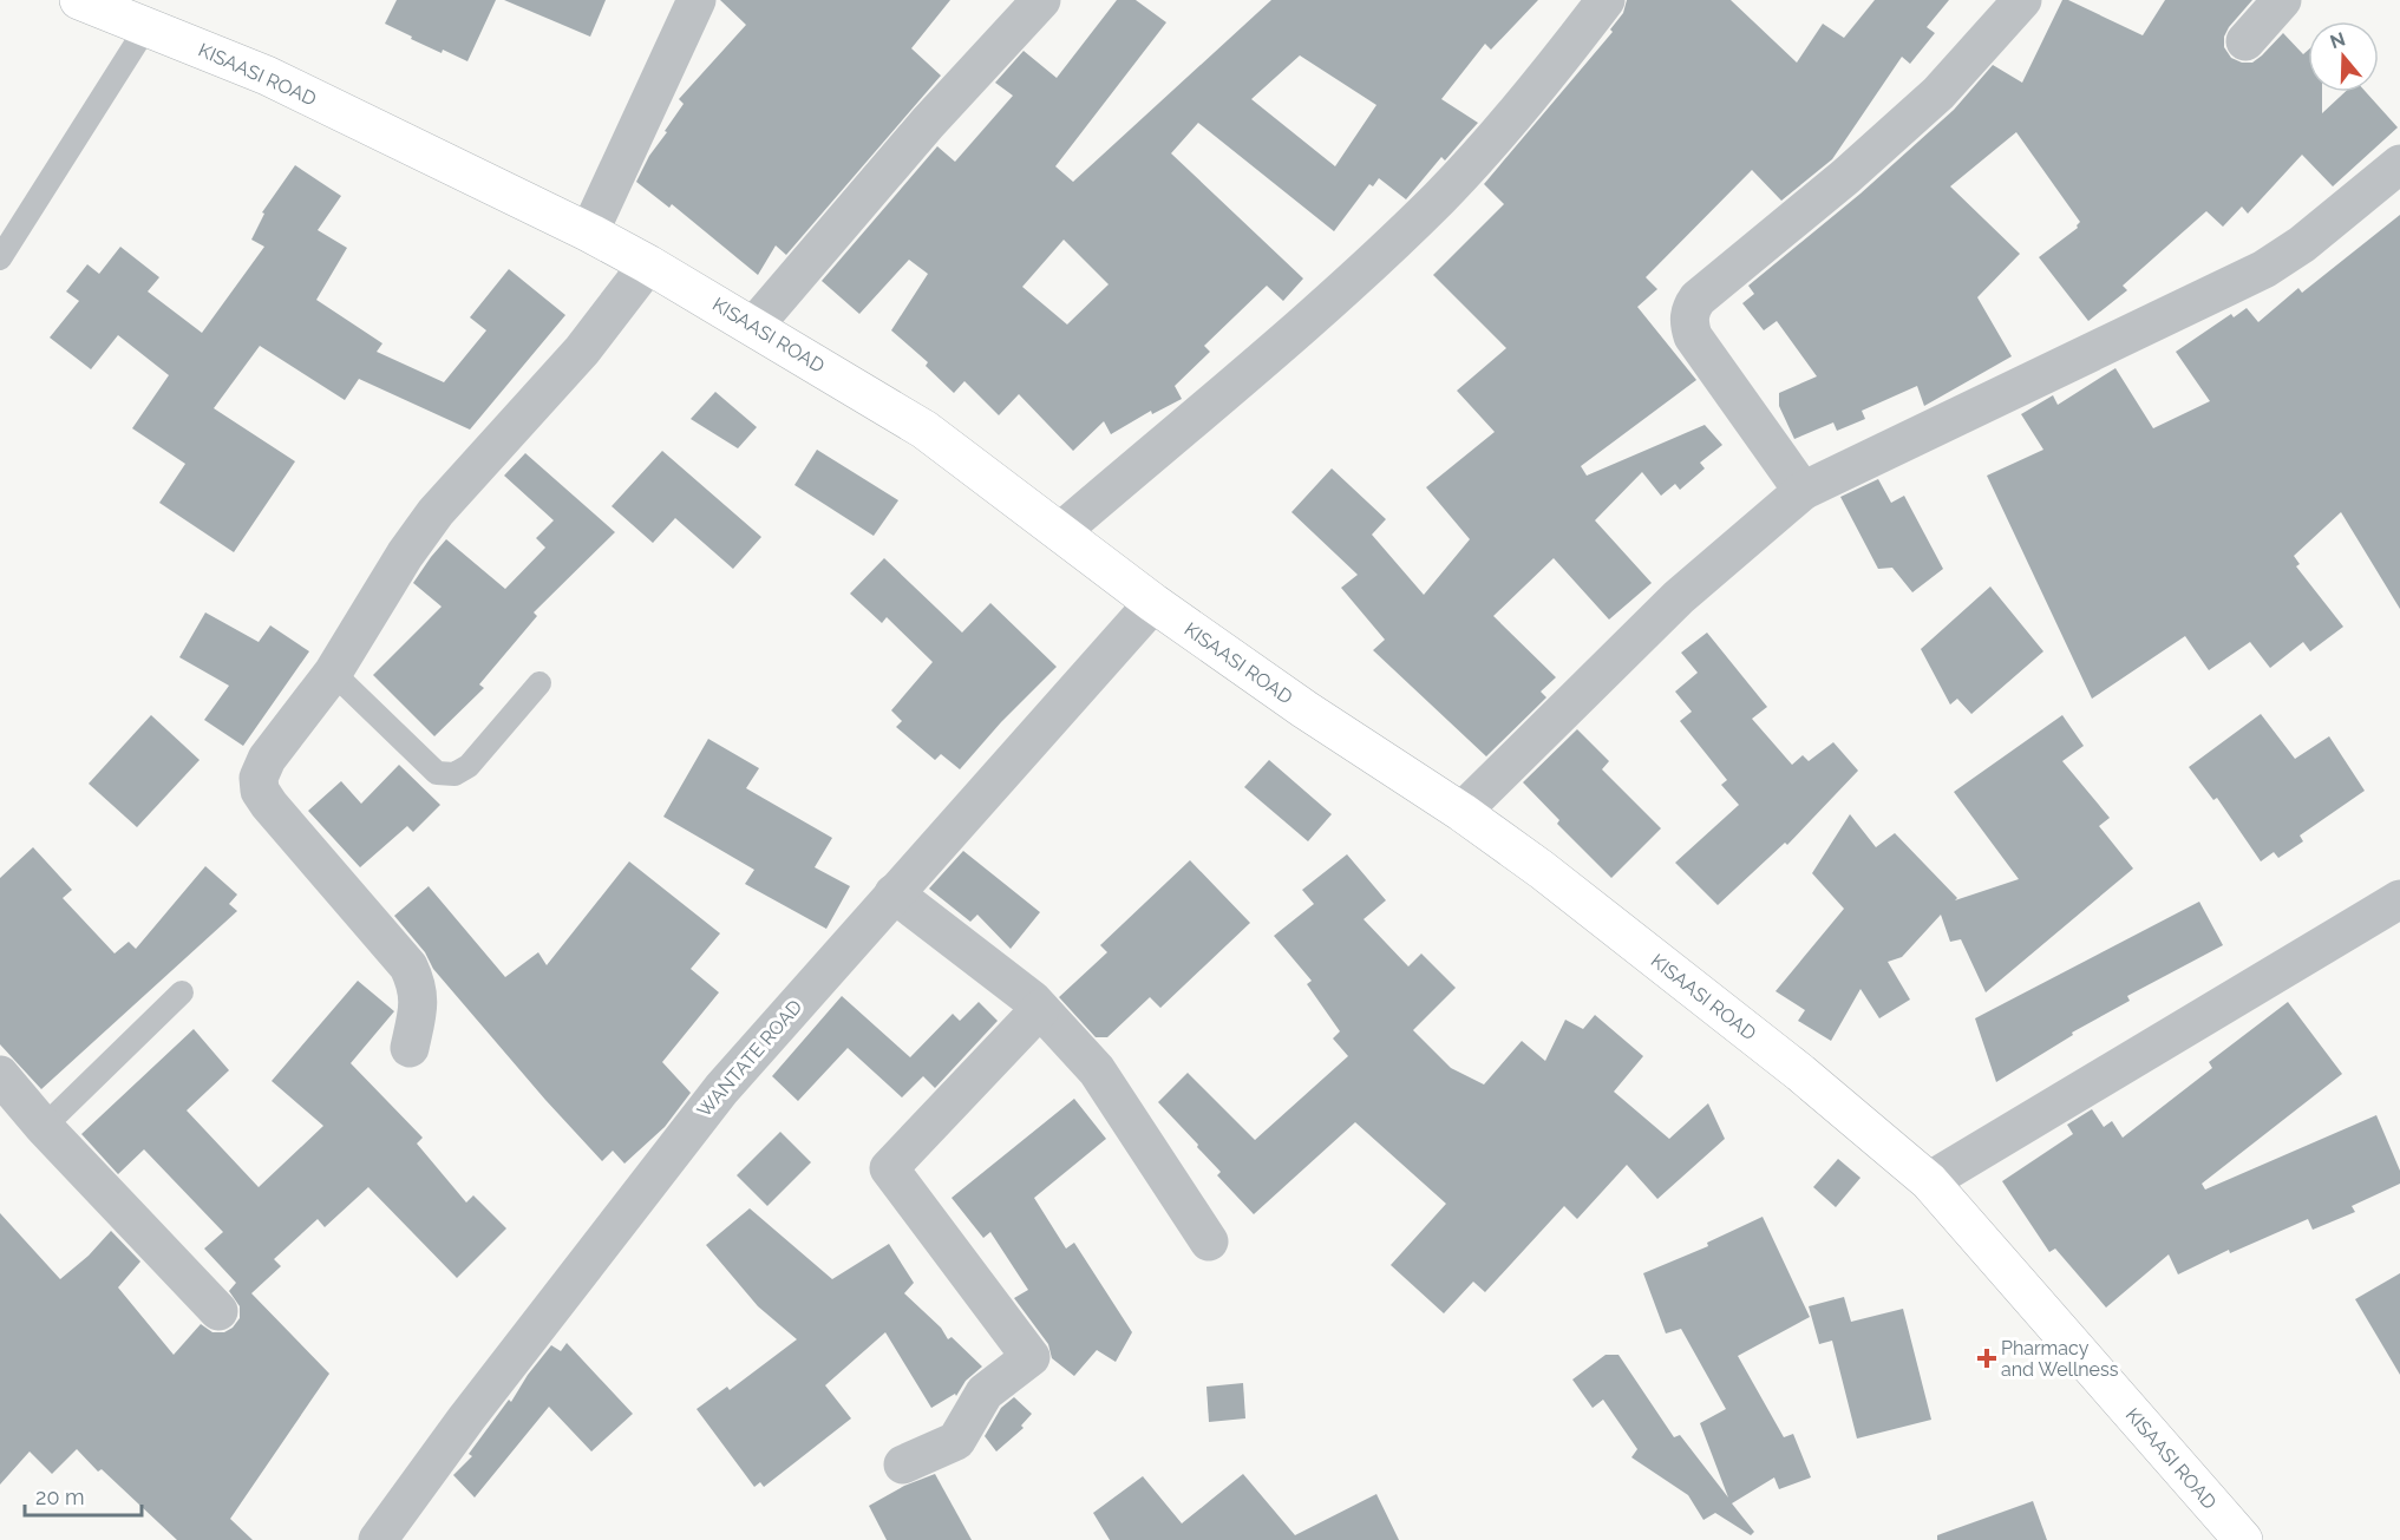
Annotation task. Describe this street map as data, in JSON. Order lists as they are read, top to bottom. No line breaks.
{"streets":{"main road":["KISAASI ROAD"],"street":["WANTATE ROAD"]},"crossings":[["KISAASI ROAD","WANTATE ROAD"]],"places":{"health":["Pharmacy and Wellness"]},"scale_bar":"20 m","north":"top"}
